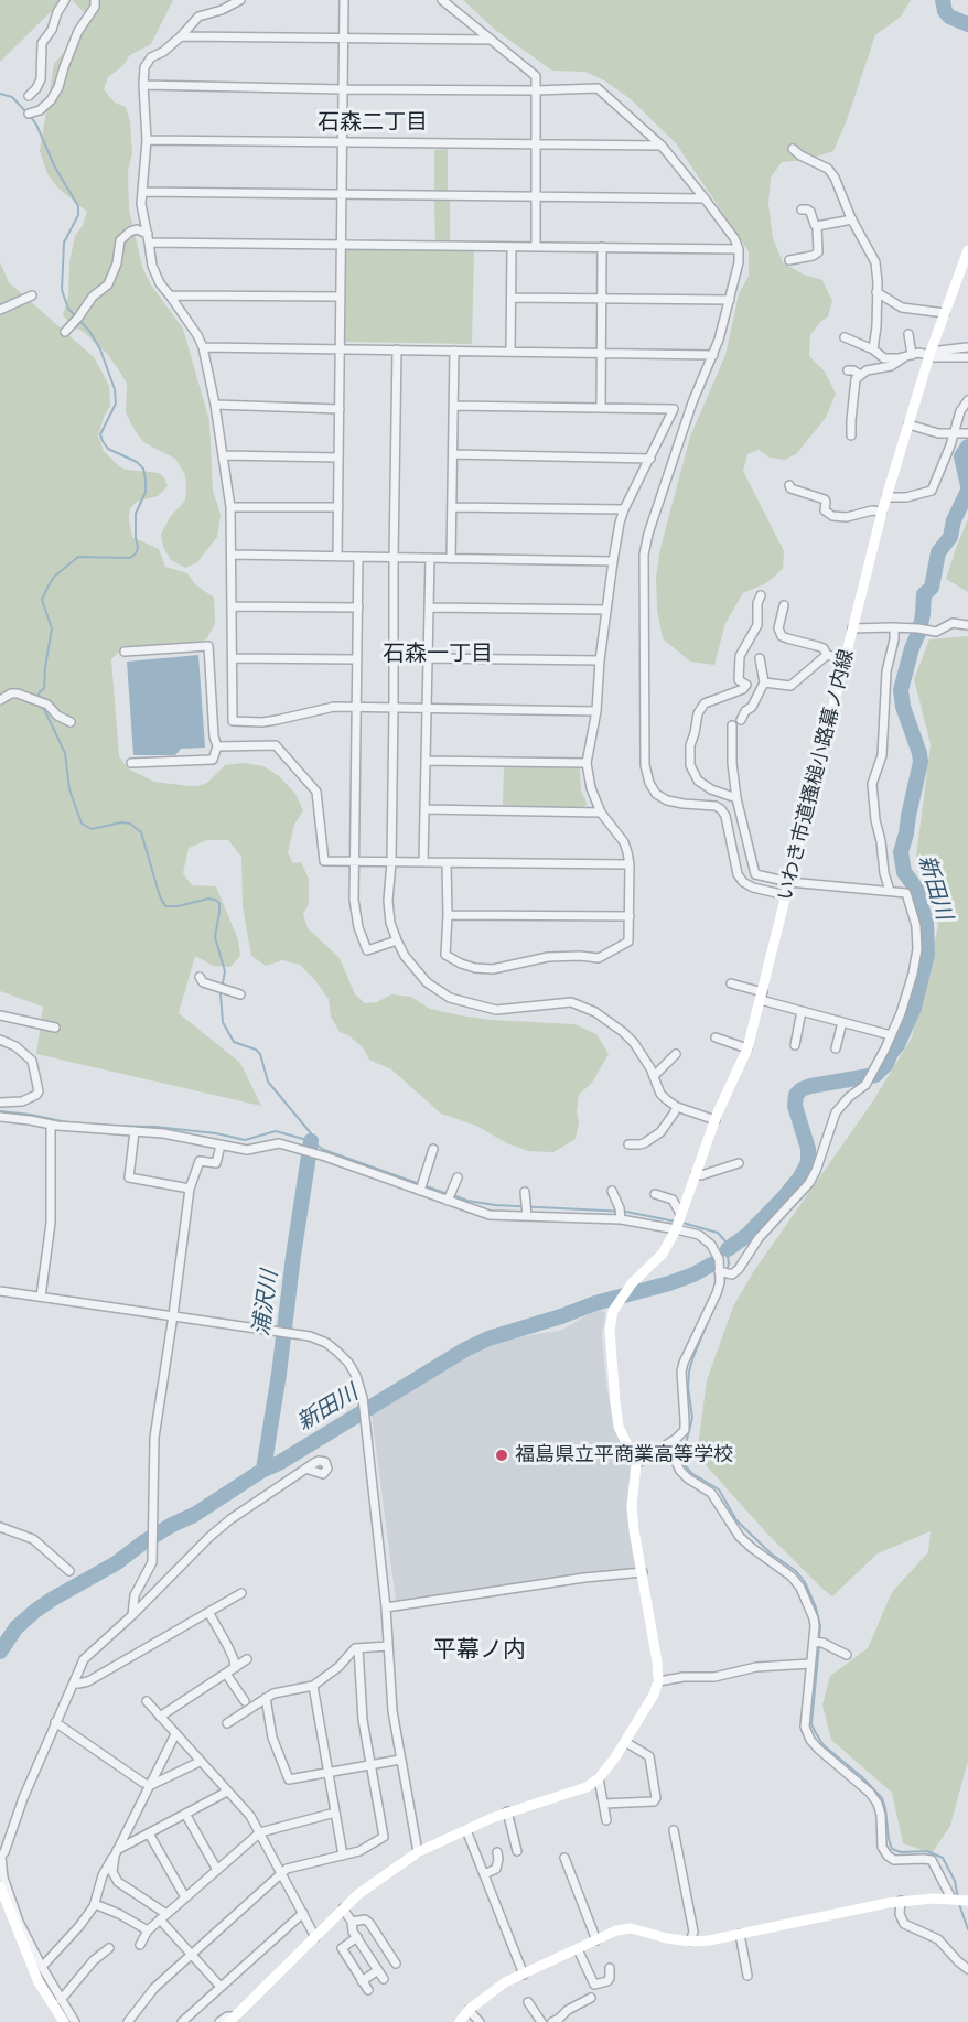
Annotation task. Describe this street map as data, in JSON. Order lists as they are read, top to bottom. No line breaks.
{"streets":{"street":["いわき市道搔槌小路幕ノ内線"]},"districts":["石森二丁目","石森一丁目","平幕ノ内"],"water":["新田川","浦沢川"],"places":["福島県立平商業高等学校"]}
